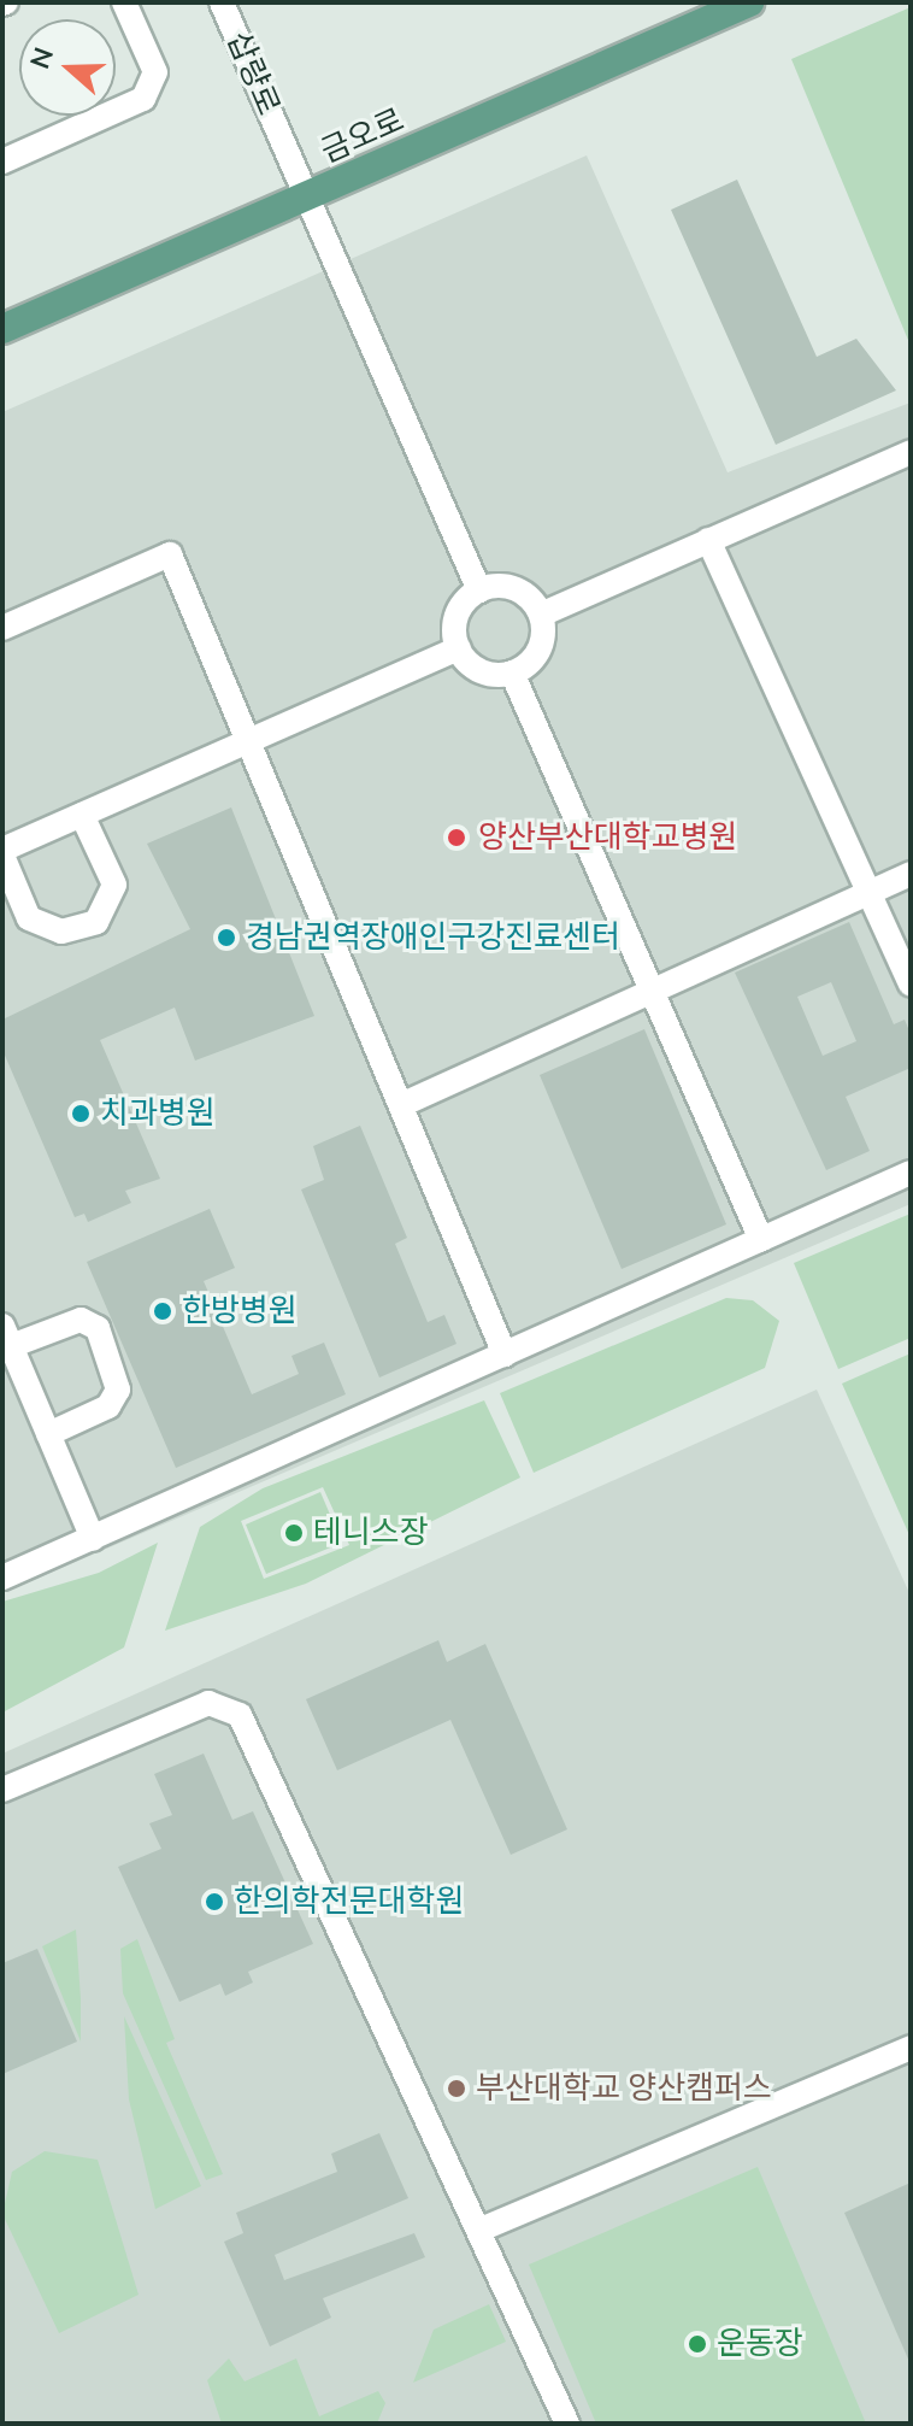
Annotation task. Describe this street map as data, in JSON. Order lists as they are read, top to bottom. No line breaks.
{"streets":{"main road":["금오로"],"street":["삽량로"]},"crossings":[["삽량로","금오로"]],"places":["양산부산대학교병원","경남권역장애인구강진료센터","치과병원","한방병원","테니스장","한의학전문대학원","부산대학교 양산캠퍼스","운동장"],"north":"left"}
